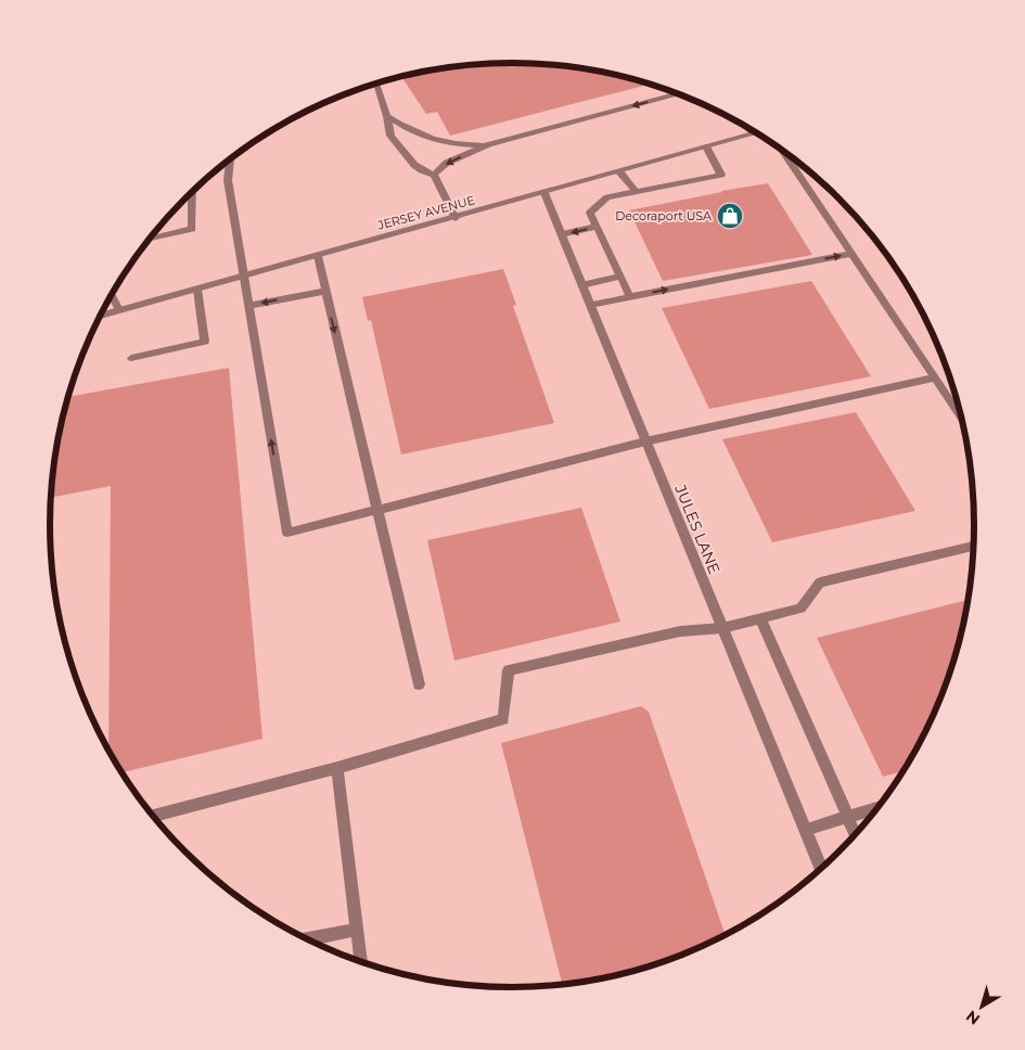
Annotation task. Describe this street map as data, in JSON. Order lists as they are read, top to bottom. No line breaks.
{"streets":{"street":["JERSEY AVENUE","JULES LANE"]},"crossings":[["JERSEY AVENUE","JULES LANE"]],"places":{"shop":["Decoraport USA"]},"north":"bottom left"}
